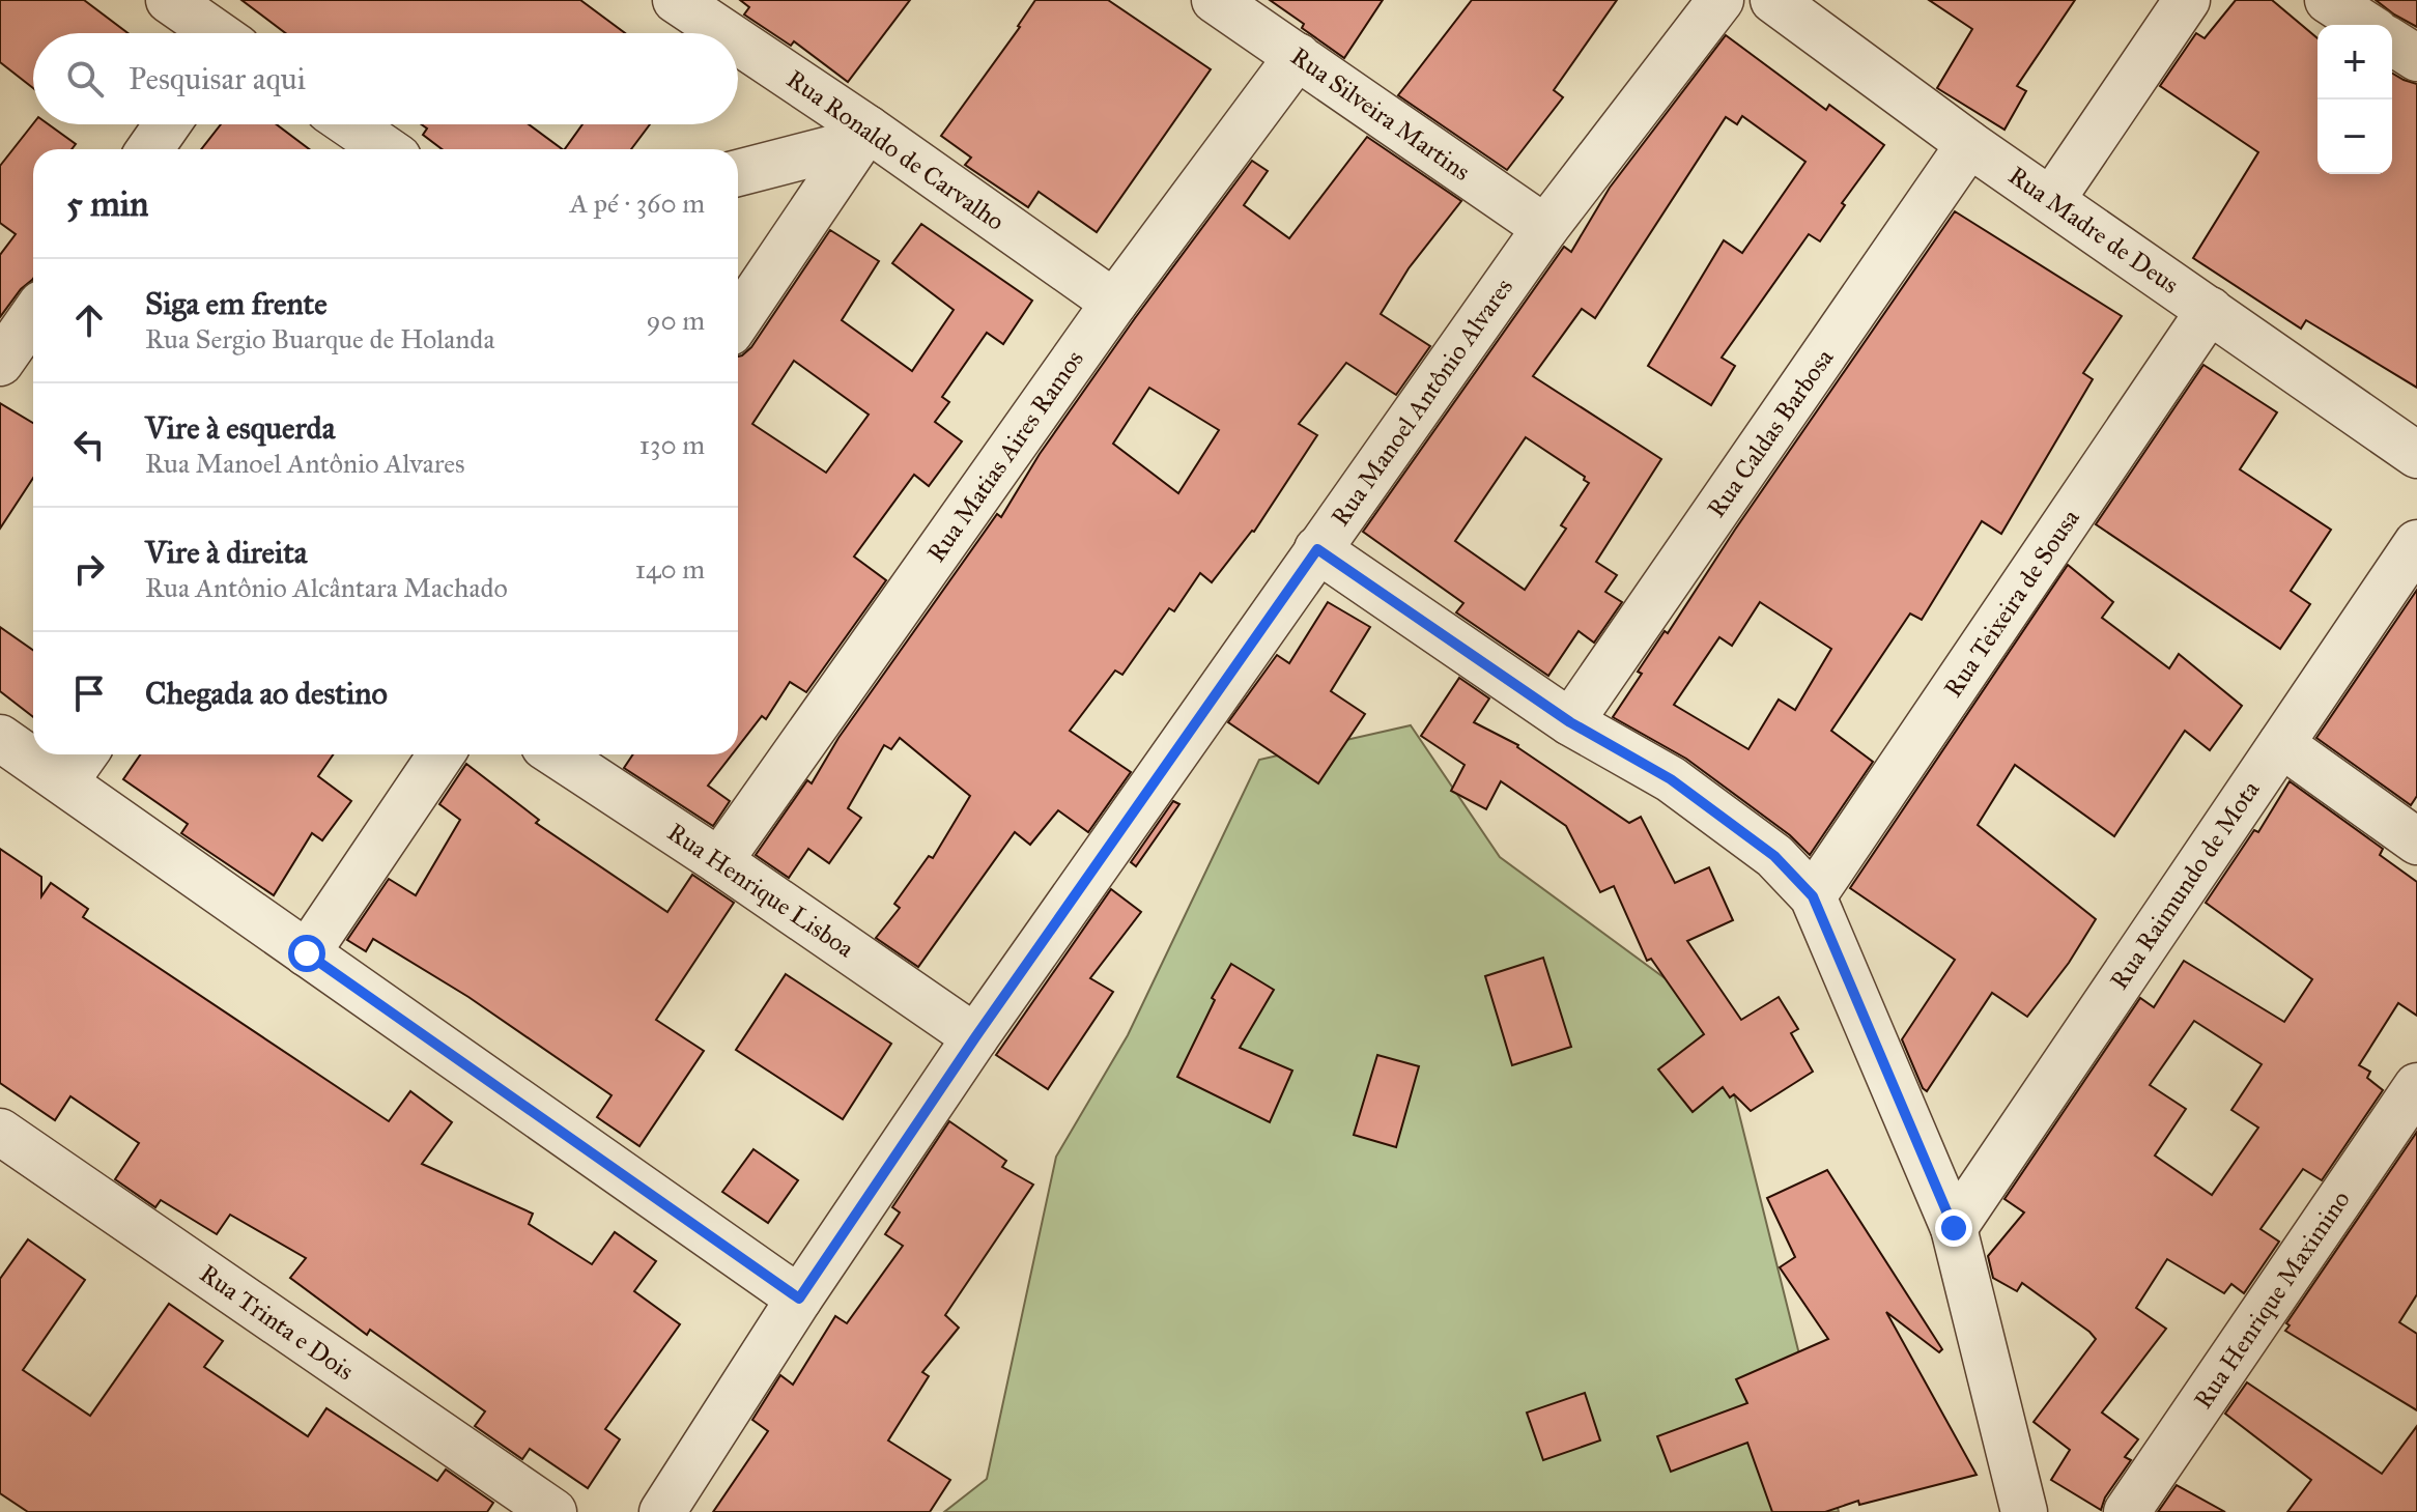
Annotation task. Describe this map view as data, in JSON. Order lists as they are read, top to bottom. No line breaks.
{"streets":{"street":["Rua Silveira Martins","Rua Ronaldo de Carvalho","Rua Madre de Deus","Rua Manoel Antônio Alvares","Rua Caldas Barbosa","Rua Matias Aires Ramos","Rua Teixeira de Sousa","Rua Raimundo de Mota","Rua Henrique Lisboa","Rua Henrique Maximino","Rua Trinta e Dois"]},"crossings":[["Rua Silveira Martins","Rua Manoel Antônio Alvares"],["Rua Silveira Martins","Rua Matias Aires Ramos"],["Rua Ronaldo de Carvalho","Rua Matias Aires Ramos"],["Rua Madre de Deus","Rua Caldas Barbosa"],["Rua Madre de Deus","Rua Teixeira de Sousa"],["Rua Manoel Antônio Alvares","Rua Henrique Lisboa"],["Rua Matias Aires Ramos","Rua Henrique Lisboa"]],"page":{"map_buttons":["+","−"],"search":"Pesquisar aqui","heading":["5 min","A pé · 360 m"],"list":[["Siga em frente","Rua Sergio Buarque de Holanda","90 m"],["Vire à esquerda","Rua Manoel Antônio Alvares","130 m"],["Vire à direita","Rua Antônio Alcântara Machado","140 m"],"Chegada ao destino"]}}
